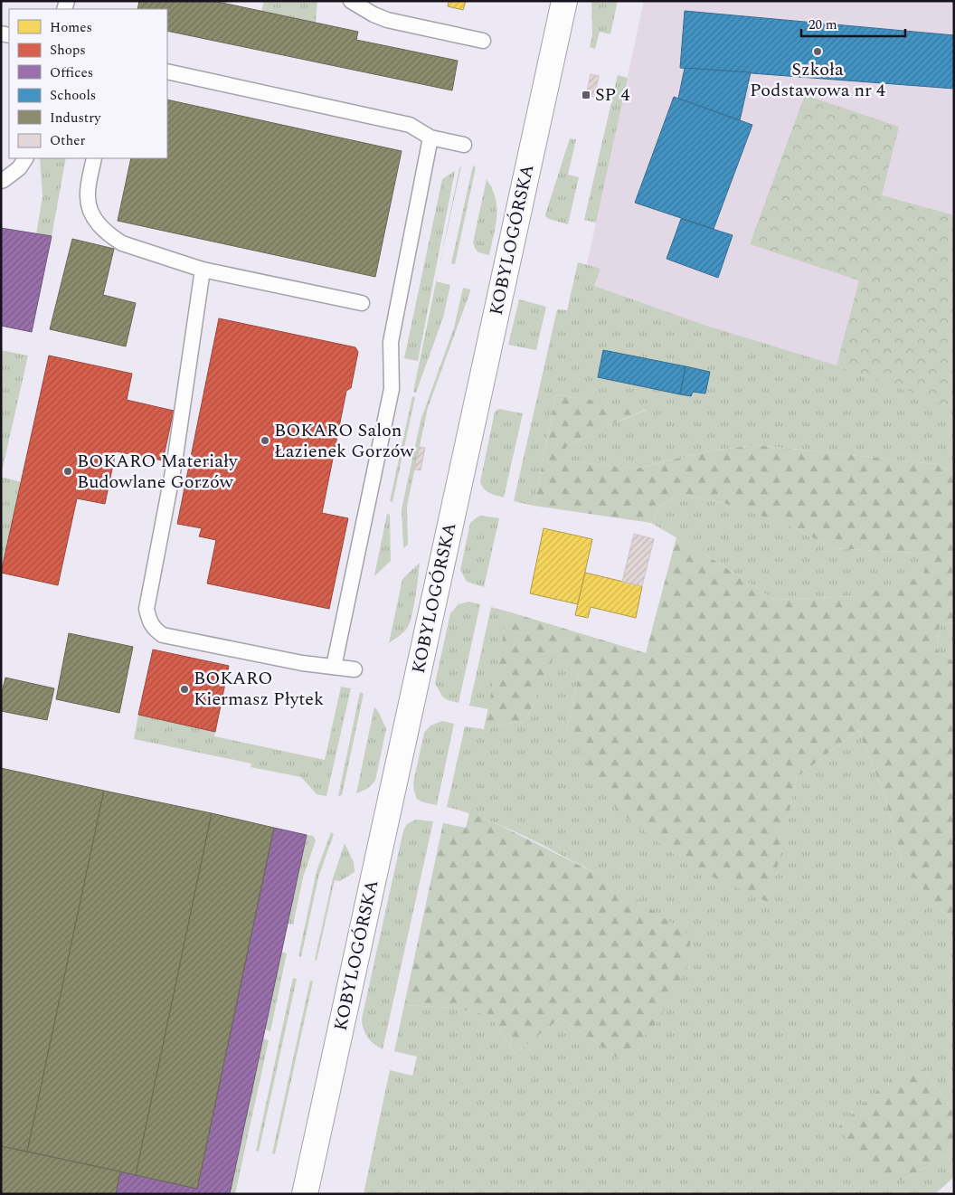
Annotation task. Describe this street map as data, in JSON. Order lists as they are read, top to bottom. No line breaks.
{"streets":{"street":["KOBYLOGÓRSKA"]},"places":{"other":["Szkoła Podstawowa nr 4","BOKARO Salon Łazienek Gorzów","BOKARO Materiały Budowlane Gorzów","BOKARO Kiermasz Płytek"],"transit":["SP 4"]},"legend":["Homes","Shops","Offices","Schools","Industry","Other"],"scale_bar":"20 m"}
